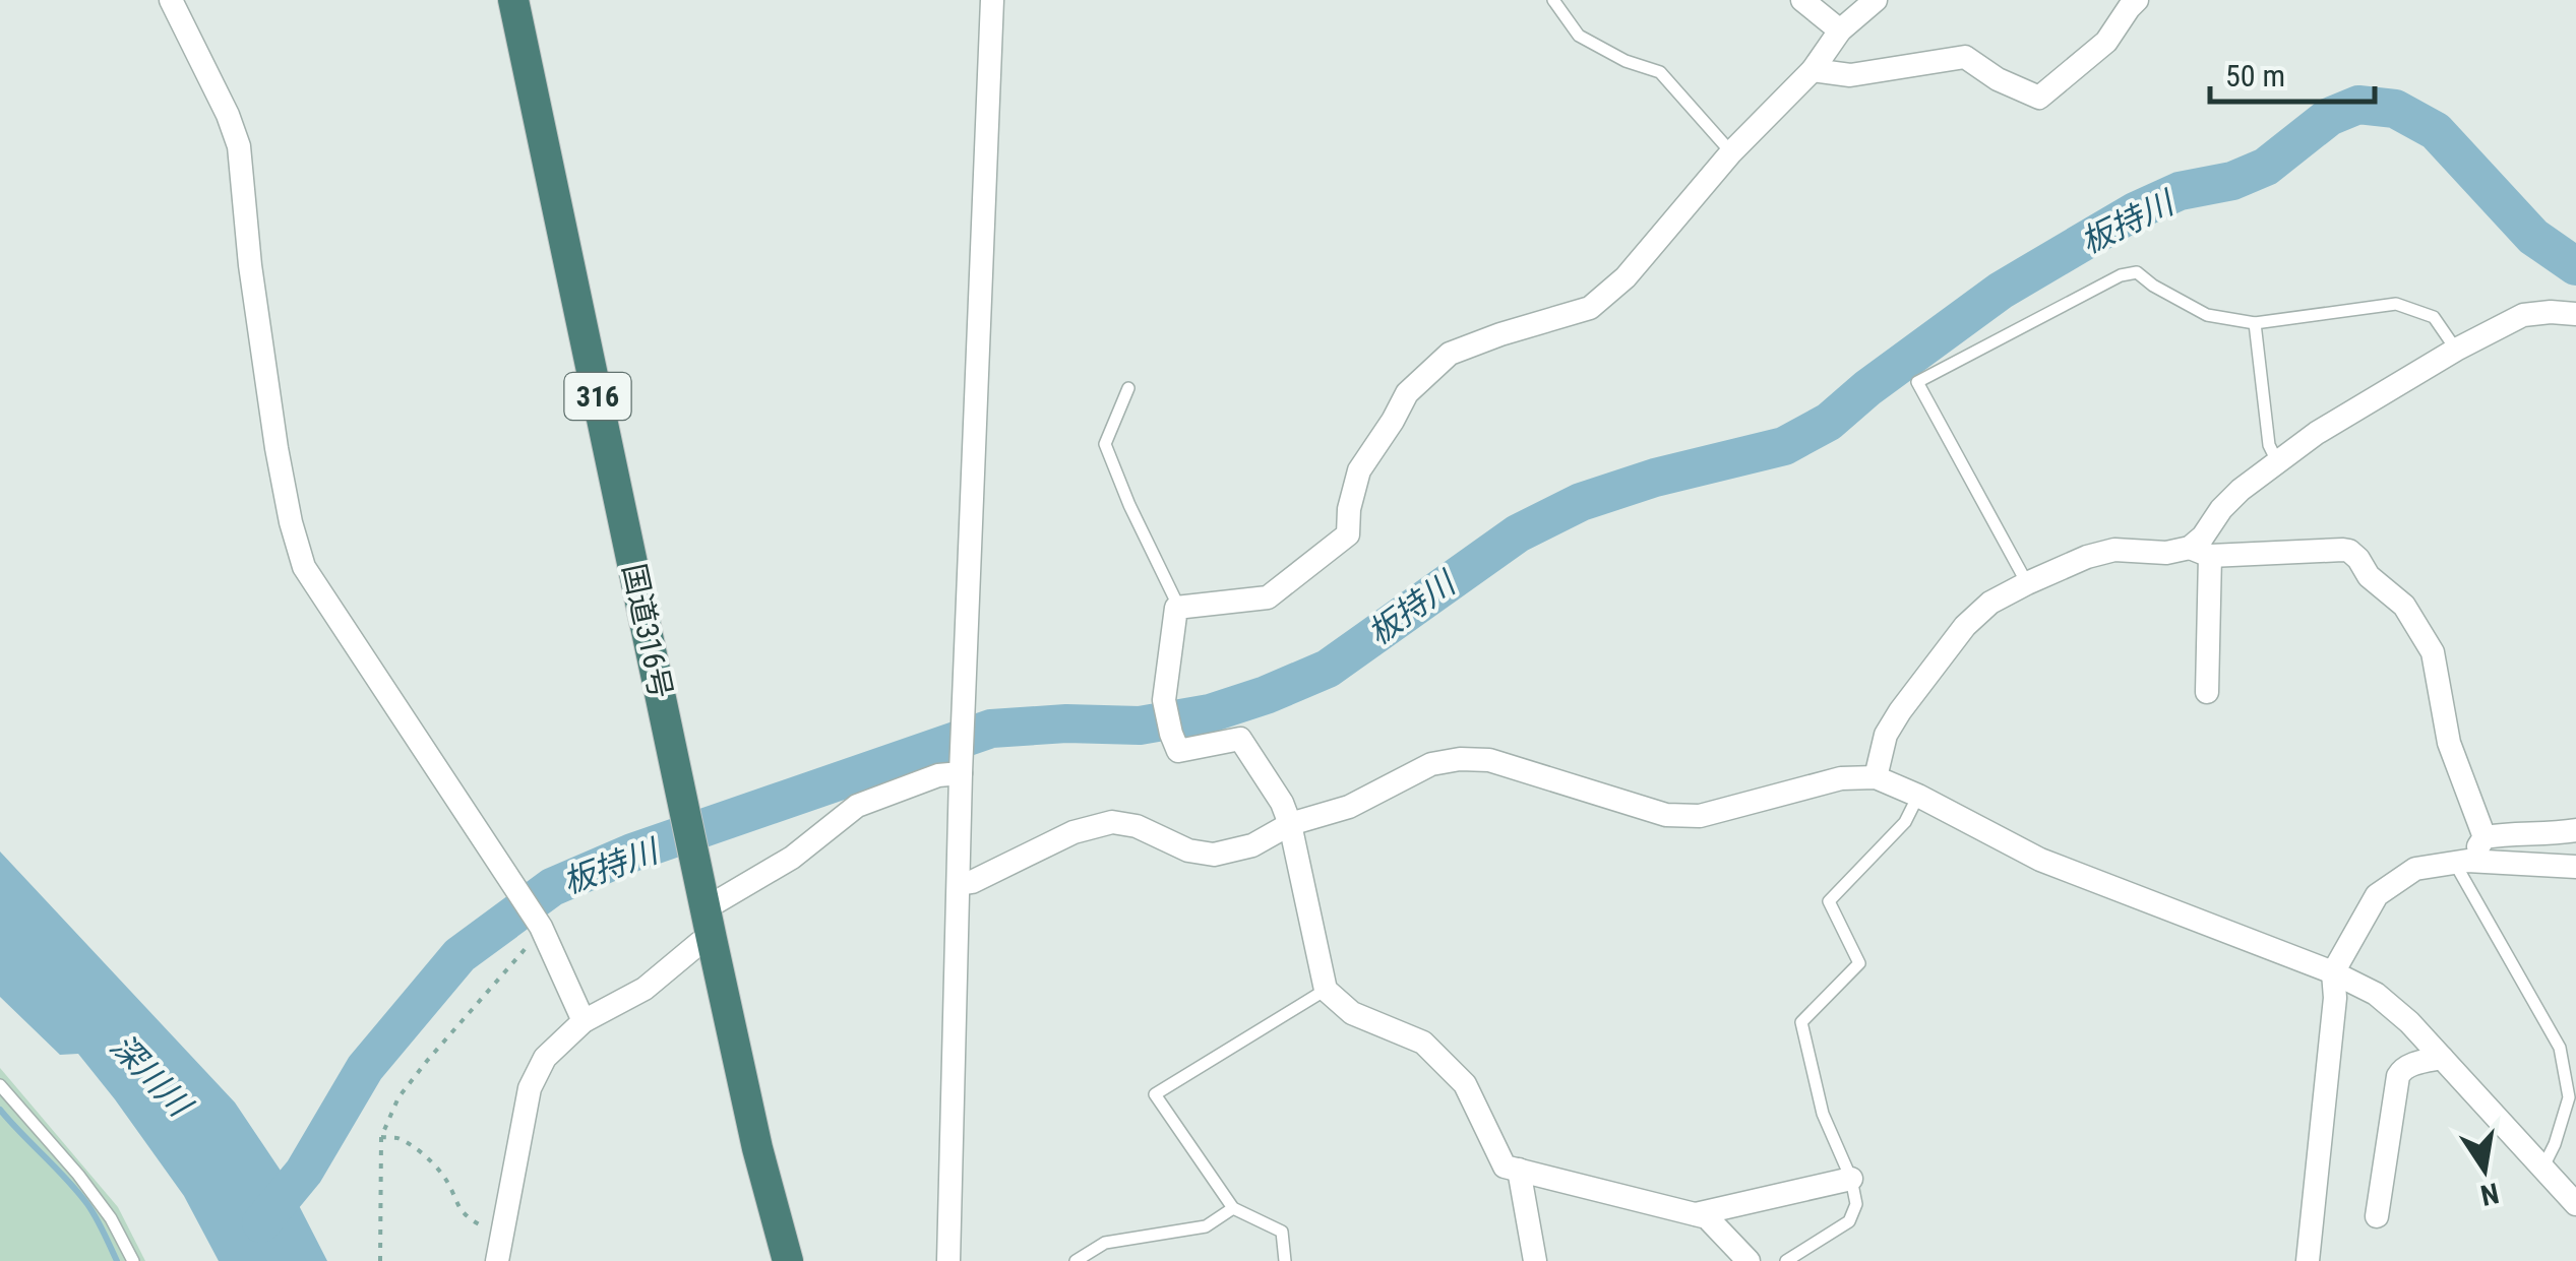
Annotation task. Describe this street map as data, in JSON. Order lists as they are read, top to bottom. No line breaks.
{"streets":{"highway":["316","国道316号"]},"water":["板持川","深川川"],"scale_bar":"50 m","north":"bottom"}
